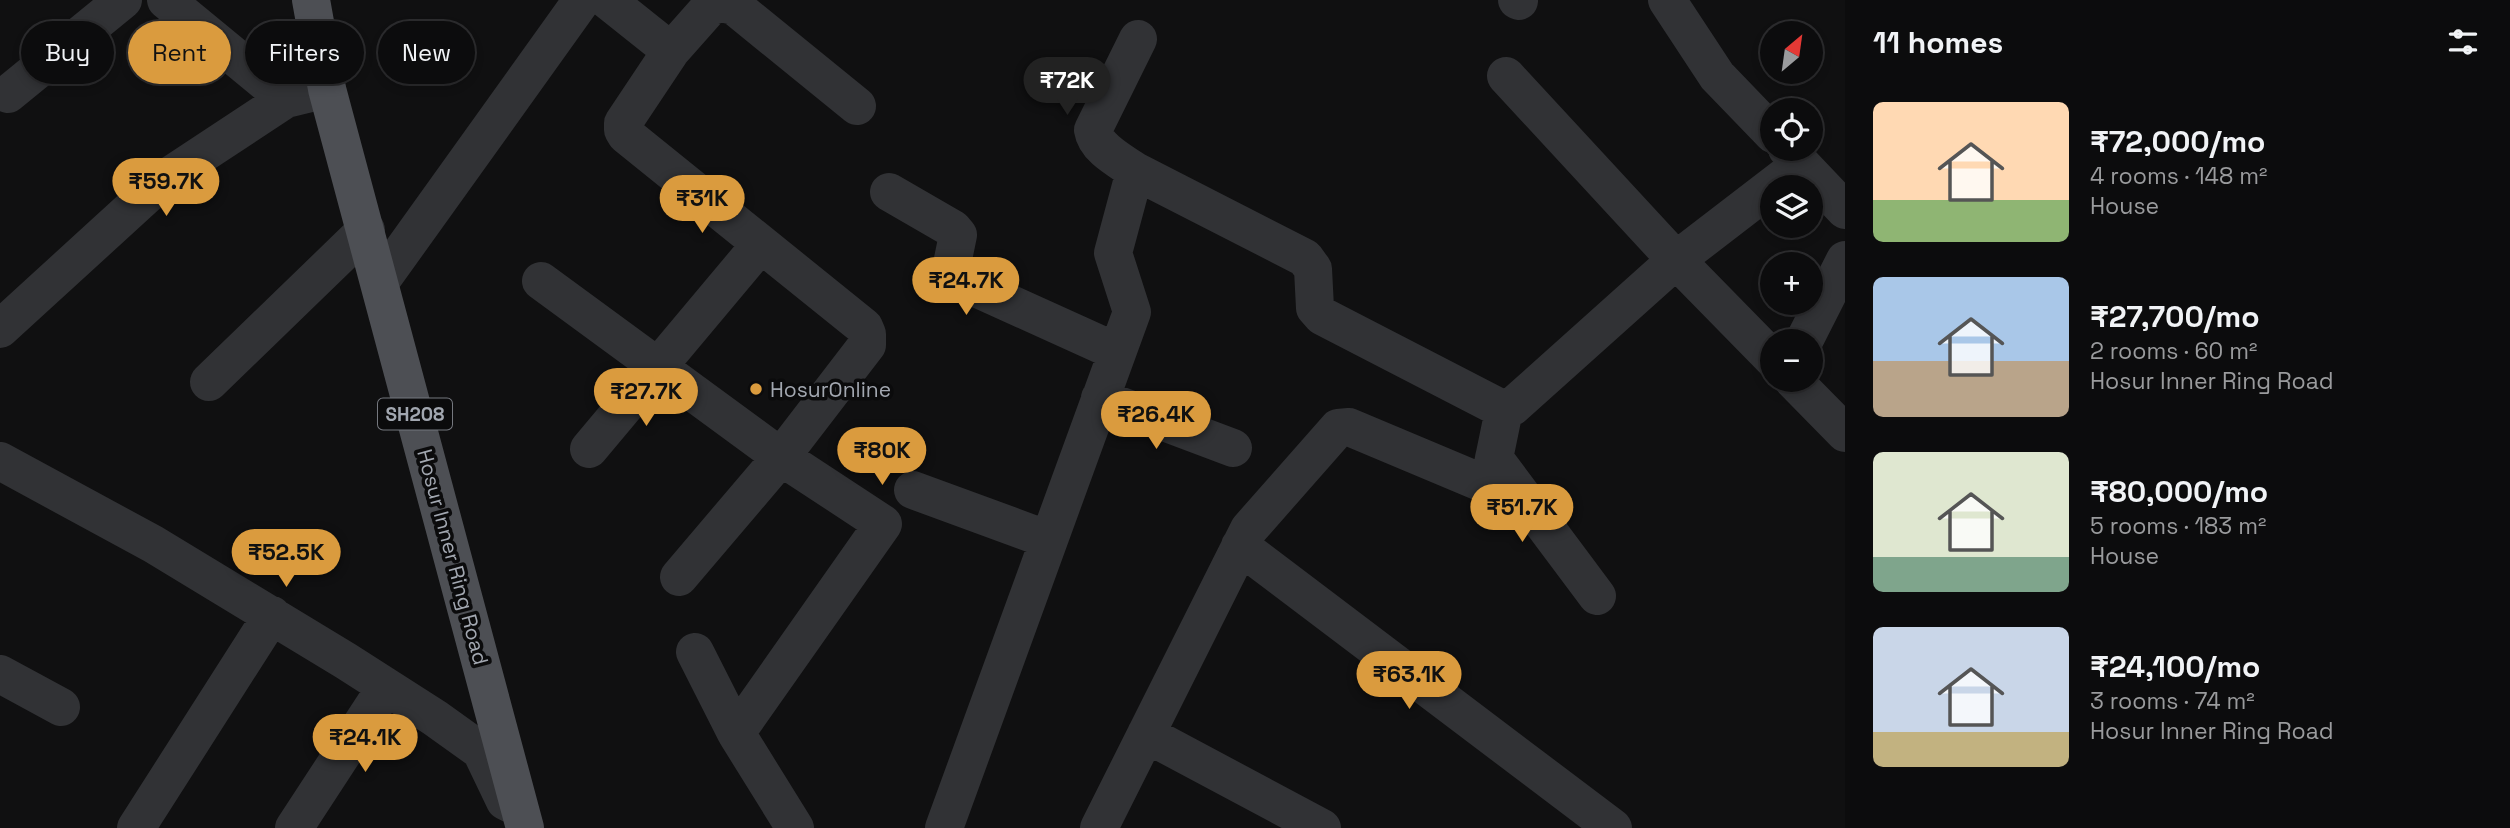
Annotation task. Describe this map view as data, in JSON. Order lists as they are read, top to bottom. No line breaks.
{"streets":{"main road":["SH208","Hosur Inner Ring Road"]},"places":["HosurOnline"],"north":"top right","page":{"heading":"11 homes","map_buttons":["+","−"],"chip":["Buy","Rent","Filters","New"],"price":["₹72K","₹59.7K","₹31K","₹24.7K","₹27.7K","₹26.4K","₹80K","₹51.7K","₹52.5K","₹63.1K","₹24.1K"],"list":[{"name":"₹72,000/mo","note":"4 rooms · 148 m² · House"},{"name":"₹27,700/mo","note":"2 rooms · 60 m² · Hosur Inner Ring Road"},{"name":"₹80,000/mo","note":"5 rooms · 183 m² · House"},{"name":"₹24,100/mo","note":"3 rooms · 74 m² · Hosur Inner Ring Road"}]}}
